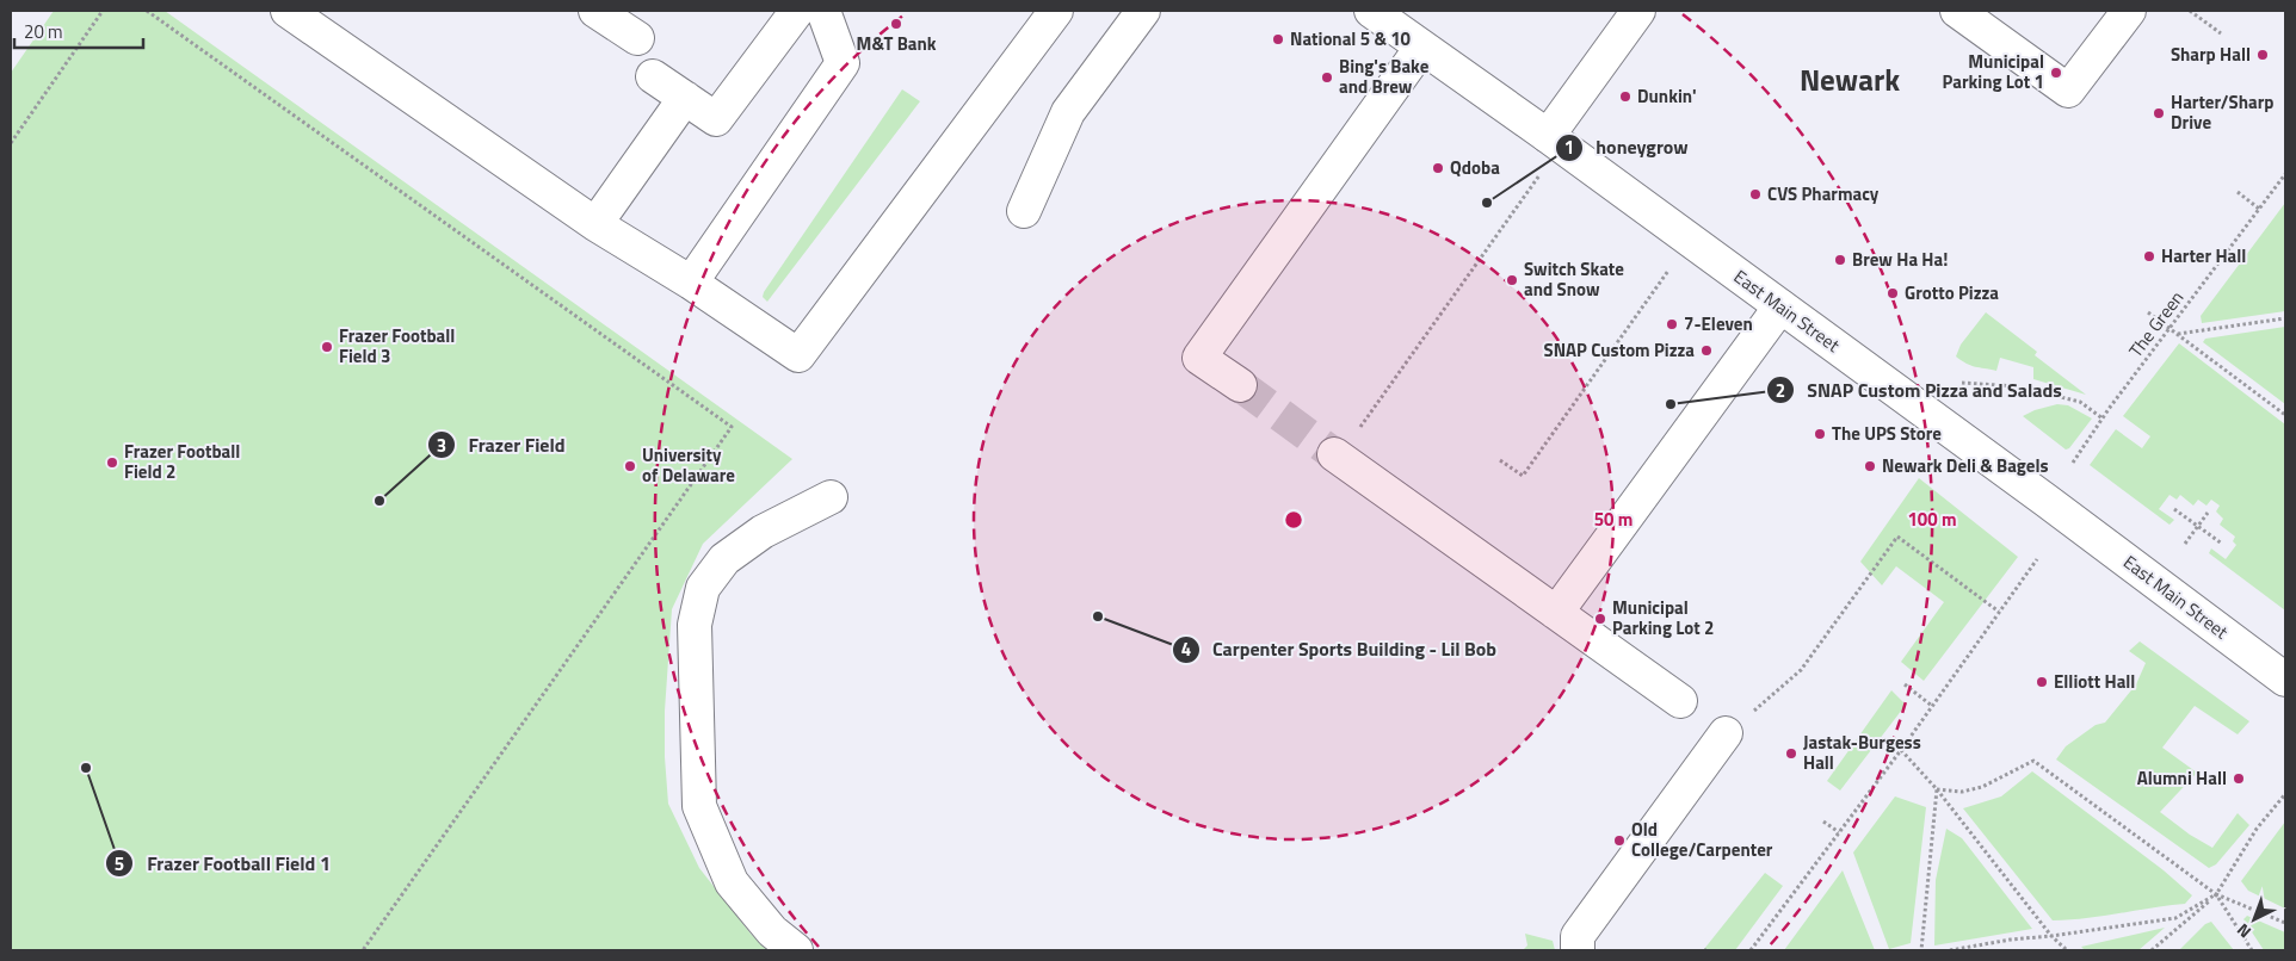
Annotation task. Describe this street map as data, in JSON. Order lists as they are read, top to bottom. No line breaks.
{"streets":{"main road":["East Main Street"],"path":["The Green"]},"districts":["Newark"],"places":["M&T Bank","National 5 & 10","Sharp Hall","Municipal Parking Lot 1","Bing's Bake and Brew","Dunkin'","Harter/Sharp Drive","Qdoba","CVS Pharmacy","honeygrow","Harter Hall","Brew Ha Ha!","Switch Skate and Snow","Grotto Pizza","7-Eleven","Frazer Football Field 3","SNAP Custom Pizza","SNAP Custom Pizza and Salads","The UPS Store","Frazer Football Field 2","University of Delaware","Newark Deli & Bagels","Frazer Field","Carpenter Sports Building - Lil Bob","Municipal Parking Lot 2","Elliott Hall","Jastak-Burgess Hall","Frazer Football Field 1","Alumni Hall","Old College/Carpenter"],"scale_bar":"20 m","north":"bottom left","rings":["50 m","100 m"]}
